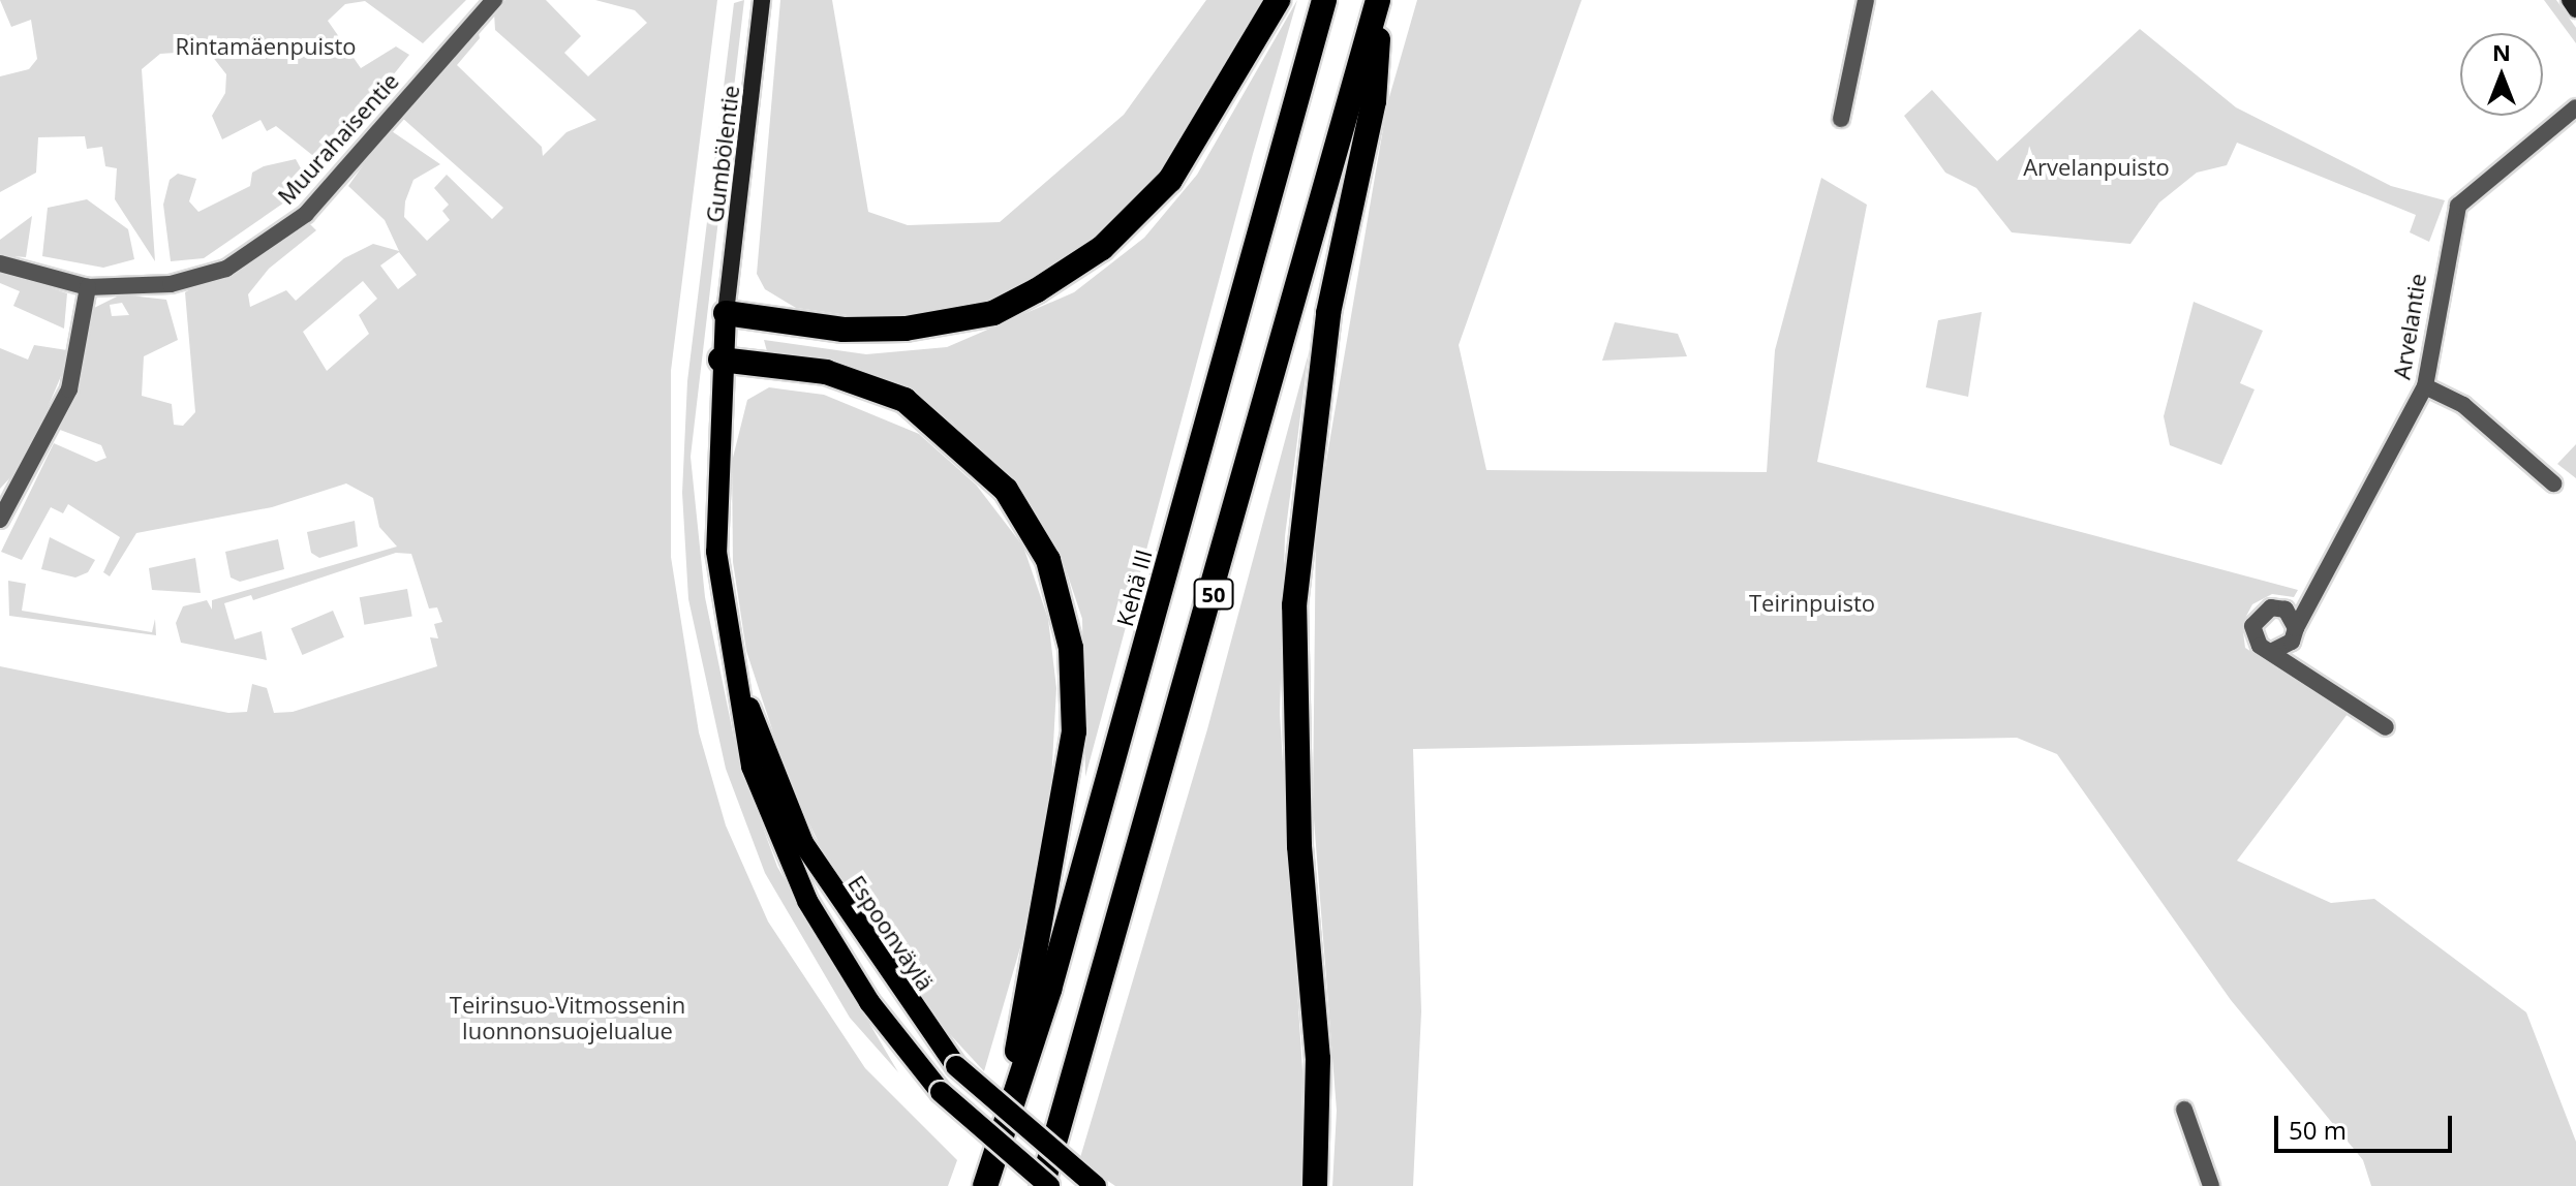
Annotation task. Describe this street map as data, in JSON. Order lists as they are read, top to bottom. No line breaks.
{"streets":{"highway":["Kehä III","50"],"main road":["Gumbölentie","Espoonväylä"],"street":["Muurahaisentie","Arvelantie"]},"crossings":[["Gumbölentie","Espoonväylä"]],"parks":["Rintamäenpuisto","Arvelanpuisto","Teirinpuisto","Teirinsuo-Vitmossenin luonnonsuojelualue"],"scale_bar":"50 m","north":"top"}
